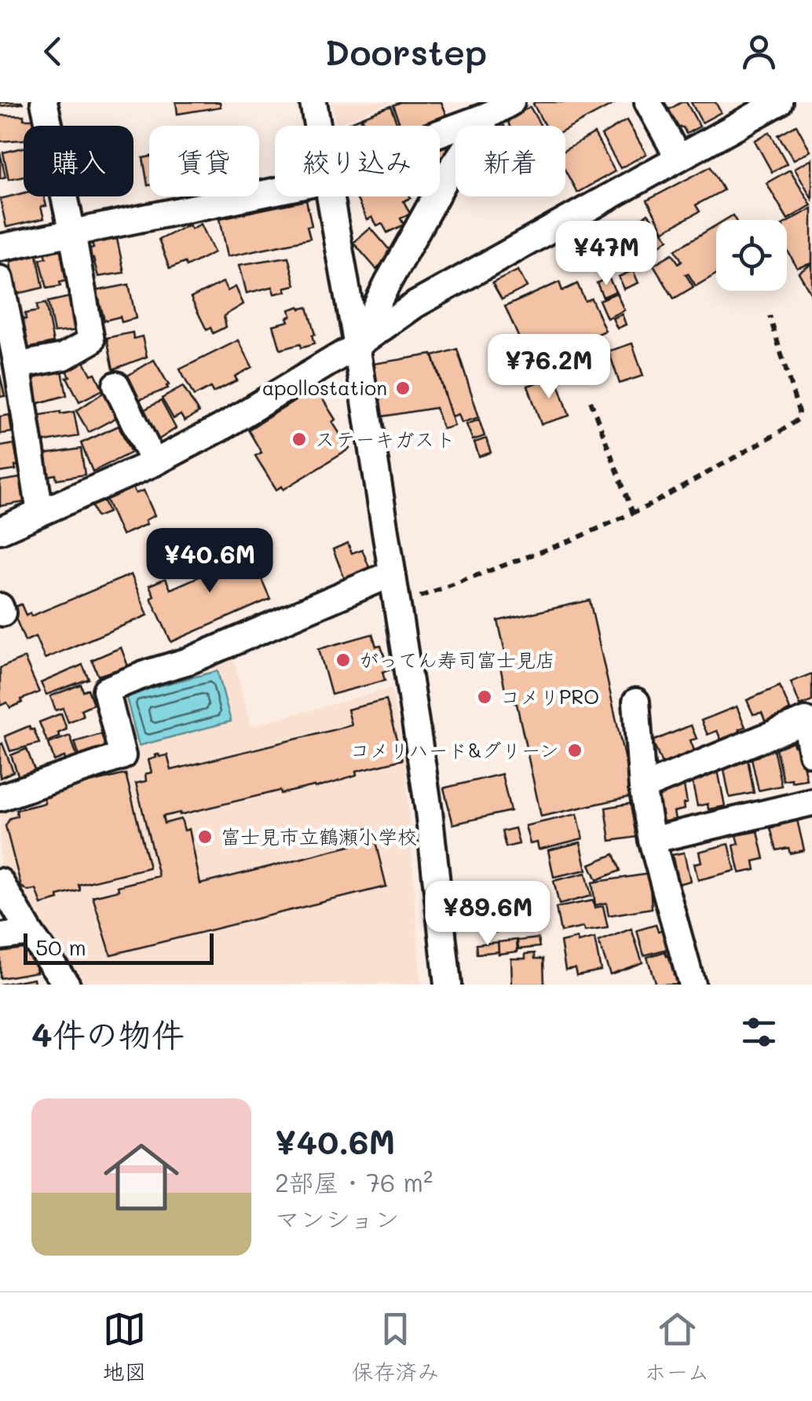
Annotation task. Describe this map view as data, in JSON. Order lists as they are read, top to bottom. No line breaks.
{"places":["apollostation","ステーキガスト","がってん寿司富士見店","コメリPRO","コメリハード&グリーン","富士見市立鶴瀬小学校"],"scale_bar":"50 m","page":{"header":"Doorstep","chip":["購入","賃貸","絞り込み","新着"],"price":["¥47M","¥76.2M","¥40.6M","¥89.6M"],"scale":"50 m","heading":"4件の物件","list":[{"name":"¥40.6M","note":"2部屋 · 76 m² · マンション"}],"tabs":["地図","保存済み","ホーム"]}}
